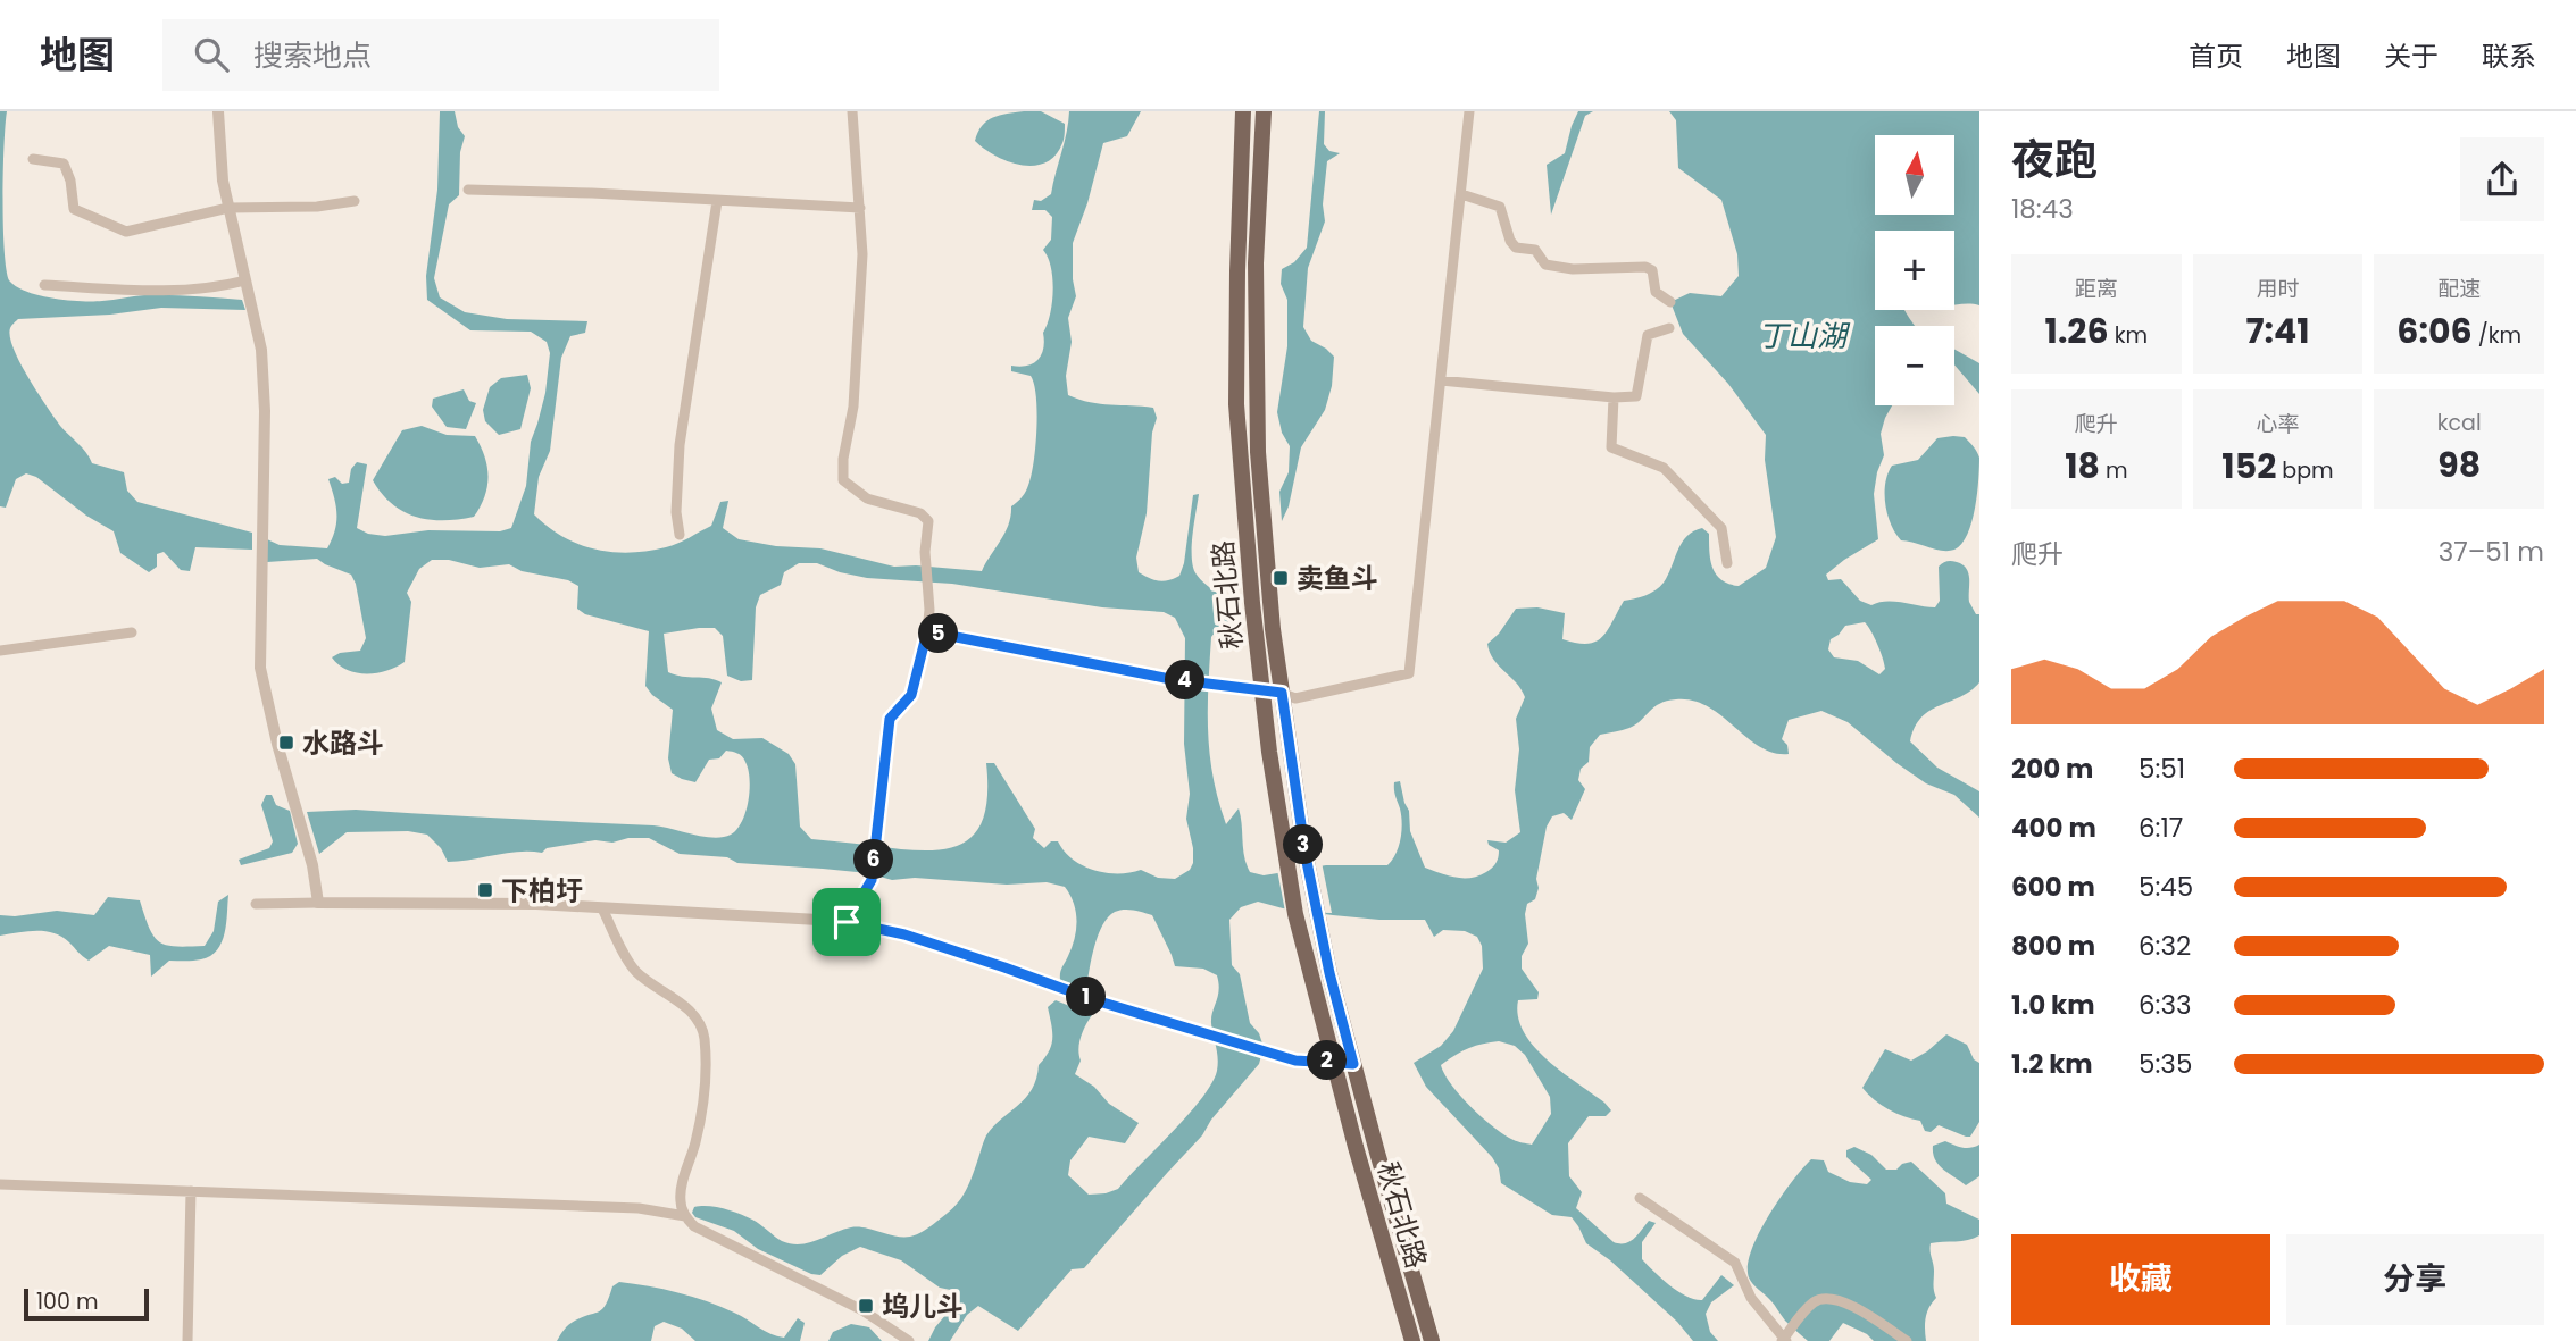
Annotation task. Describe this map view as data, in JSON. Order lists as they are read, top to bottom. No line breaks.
{"streets":{"main road":["秋石北路"]},"water":["丁山湖"],"places":{"transit":["卖鱼斗","水路斗","下柏圩","坞儿斗"]},"scale_bar":"100 m","north":"top","page":{"header":"地图","search":"搜索地点","nav":["首页","地图","关于","联系"],"heading":["夜跑","18:43"],"map_buttons":["+","−"],"stats":[["距离","1.26 km"],["用时","7:41"],["配速","6:06 /km"],["爬升","18 m"],["心率","152 bpm"],["kcal","98"]],"chart":["爬升","37–51 m"],"pins":["5","4","3","6","1","2"],"list":[{"name":"200 m","note":"5:51"},{"name":"400 m","note":"6:17"},{"name":"600 m","note":"5:45"},{"name":"800 m","note":"6:32"},{"name":"1.0 km","note":"6:33"},{"name":"1.2 km","note":"5:35"}],"buttons":["收藏","分享"],"scale":"100 m"}}
